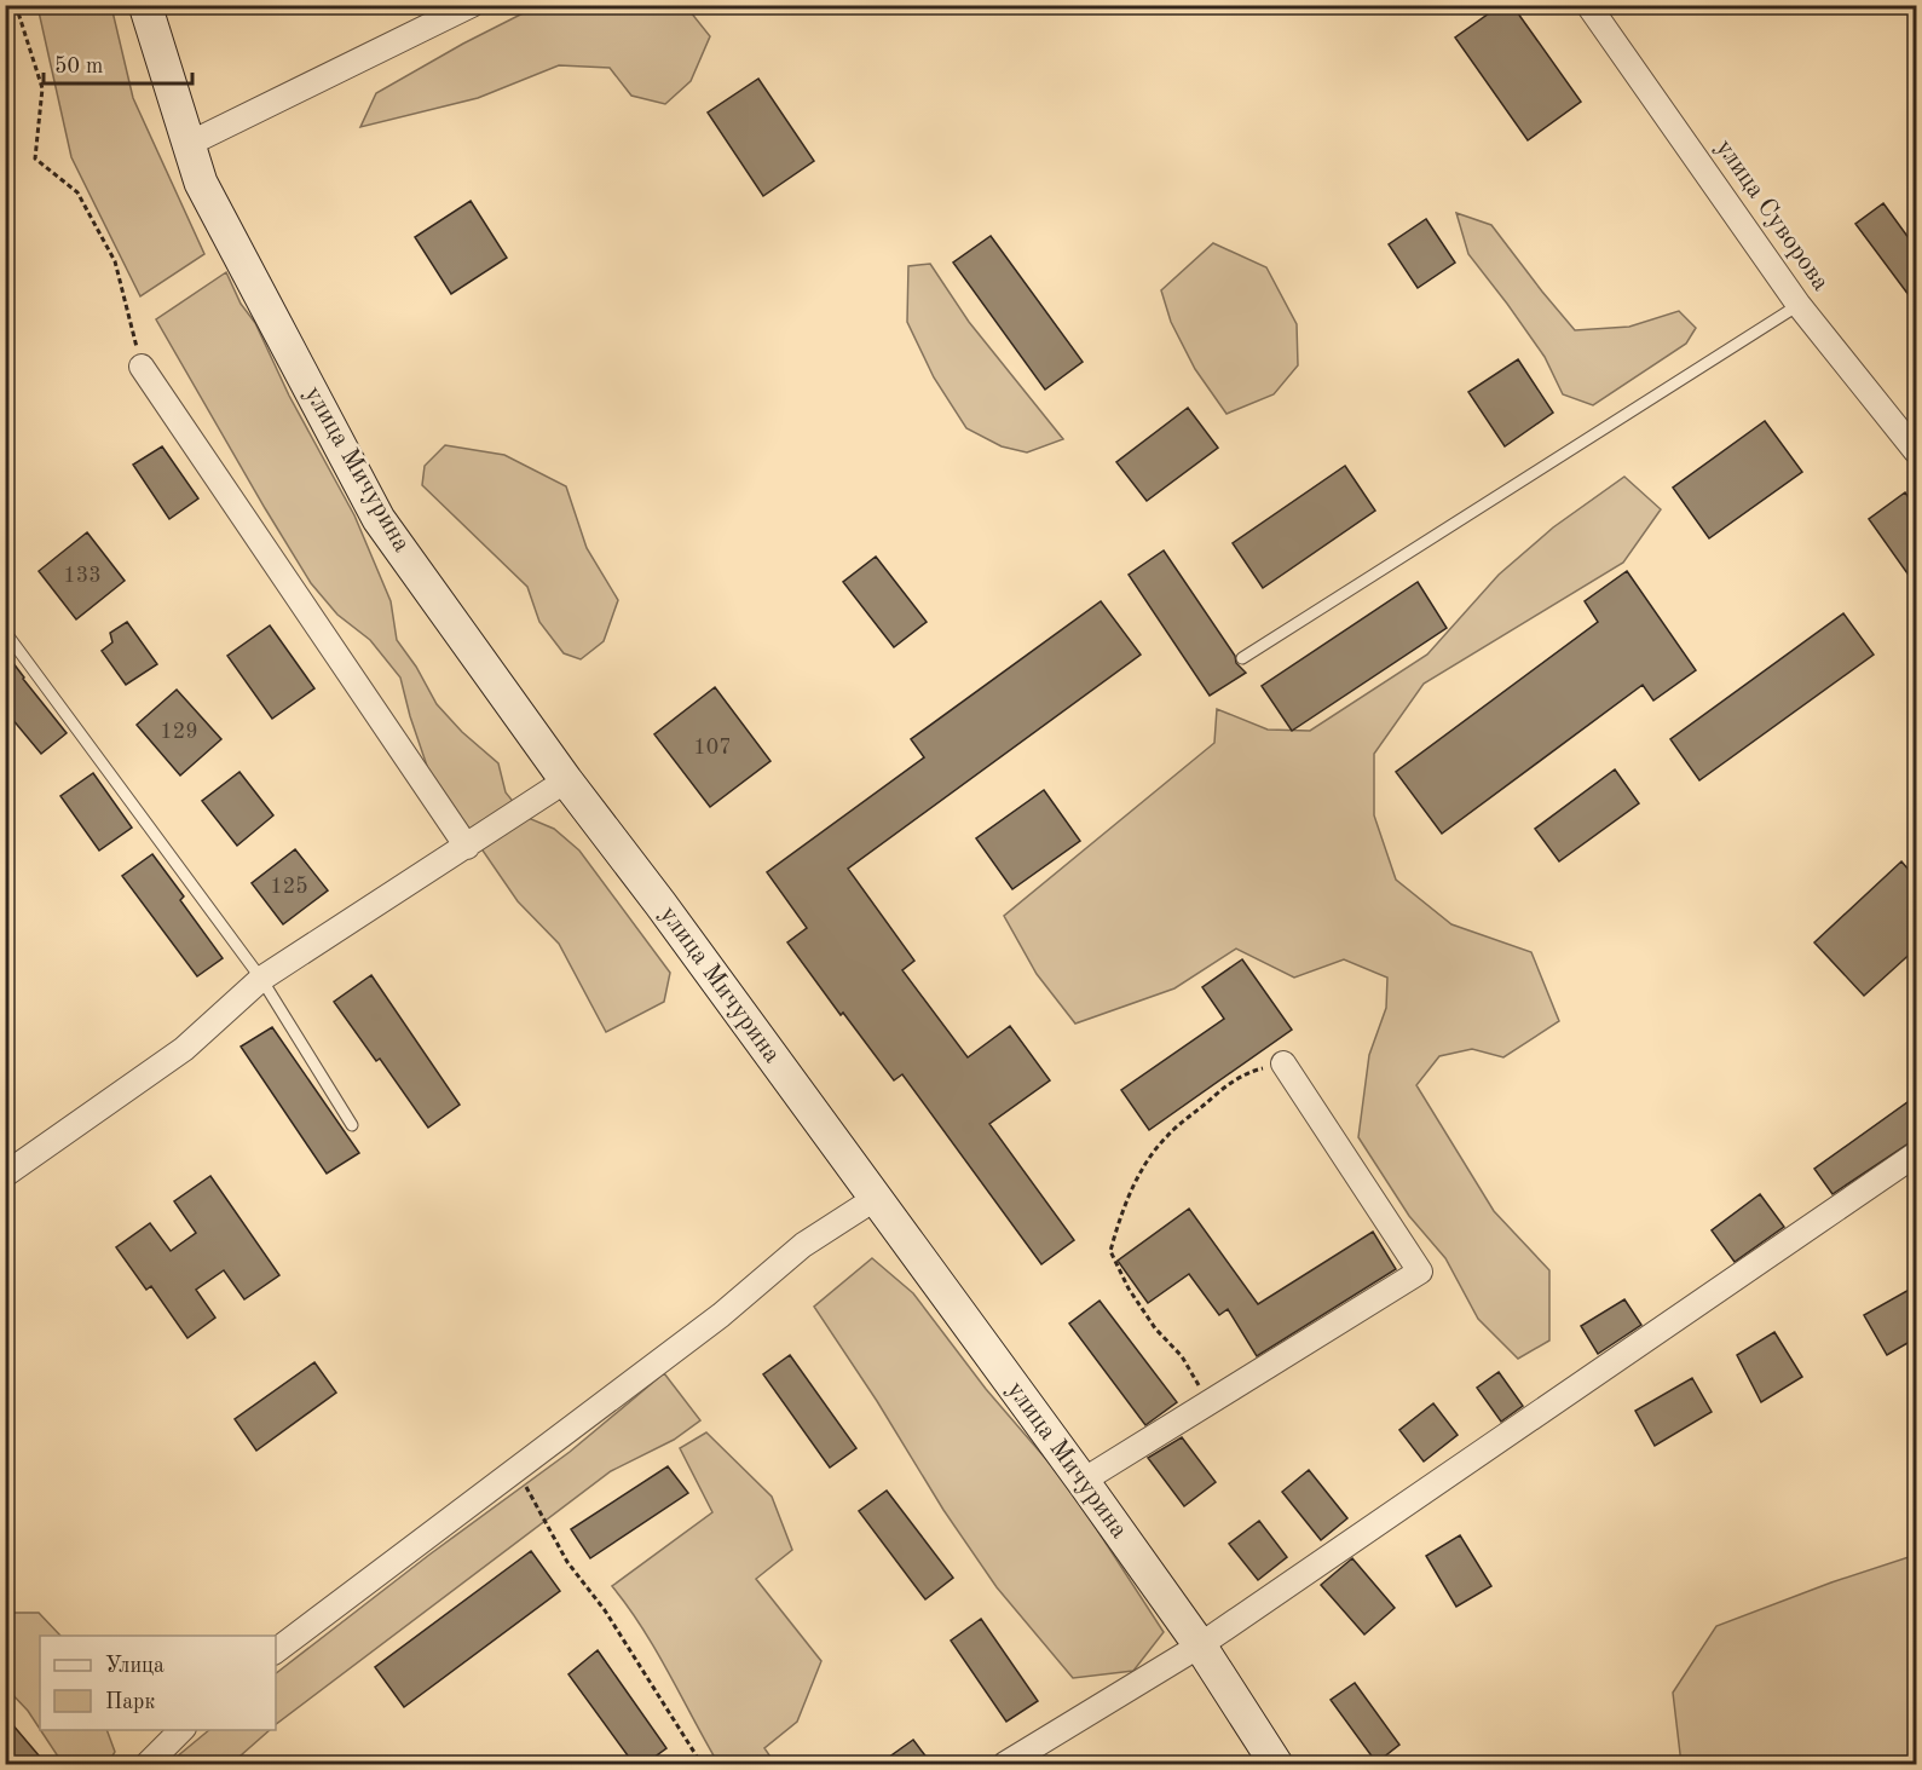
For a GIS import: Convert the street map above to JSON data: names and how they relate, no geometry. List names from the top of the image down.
{
  "streets": {
    "main road": ["улица Мичурина"],
    "street": ["улица Суворова"]
  },
  "house_numbers": [
    "133",
    "129",
    "107",
    "125"
  ],
  "legend": ["Улица", "Парк"],
  "scale_bar": "50 m"
}
